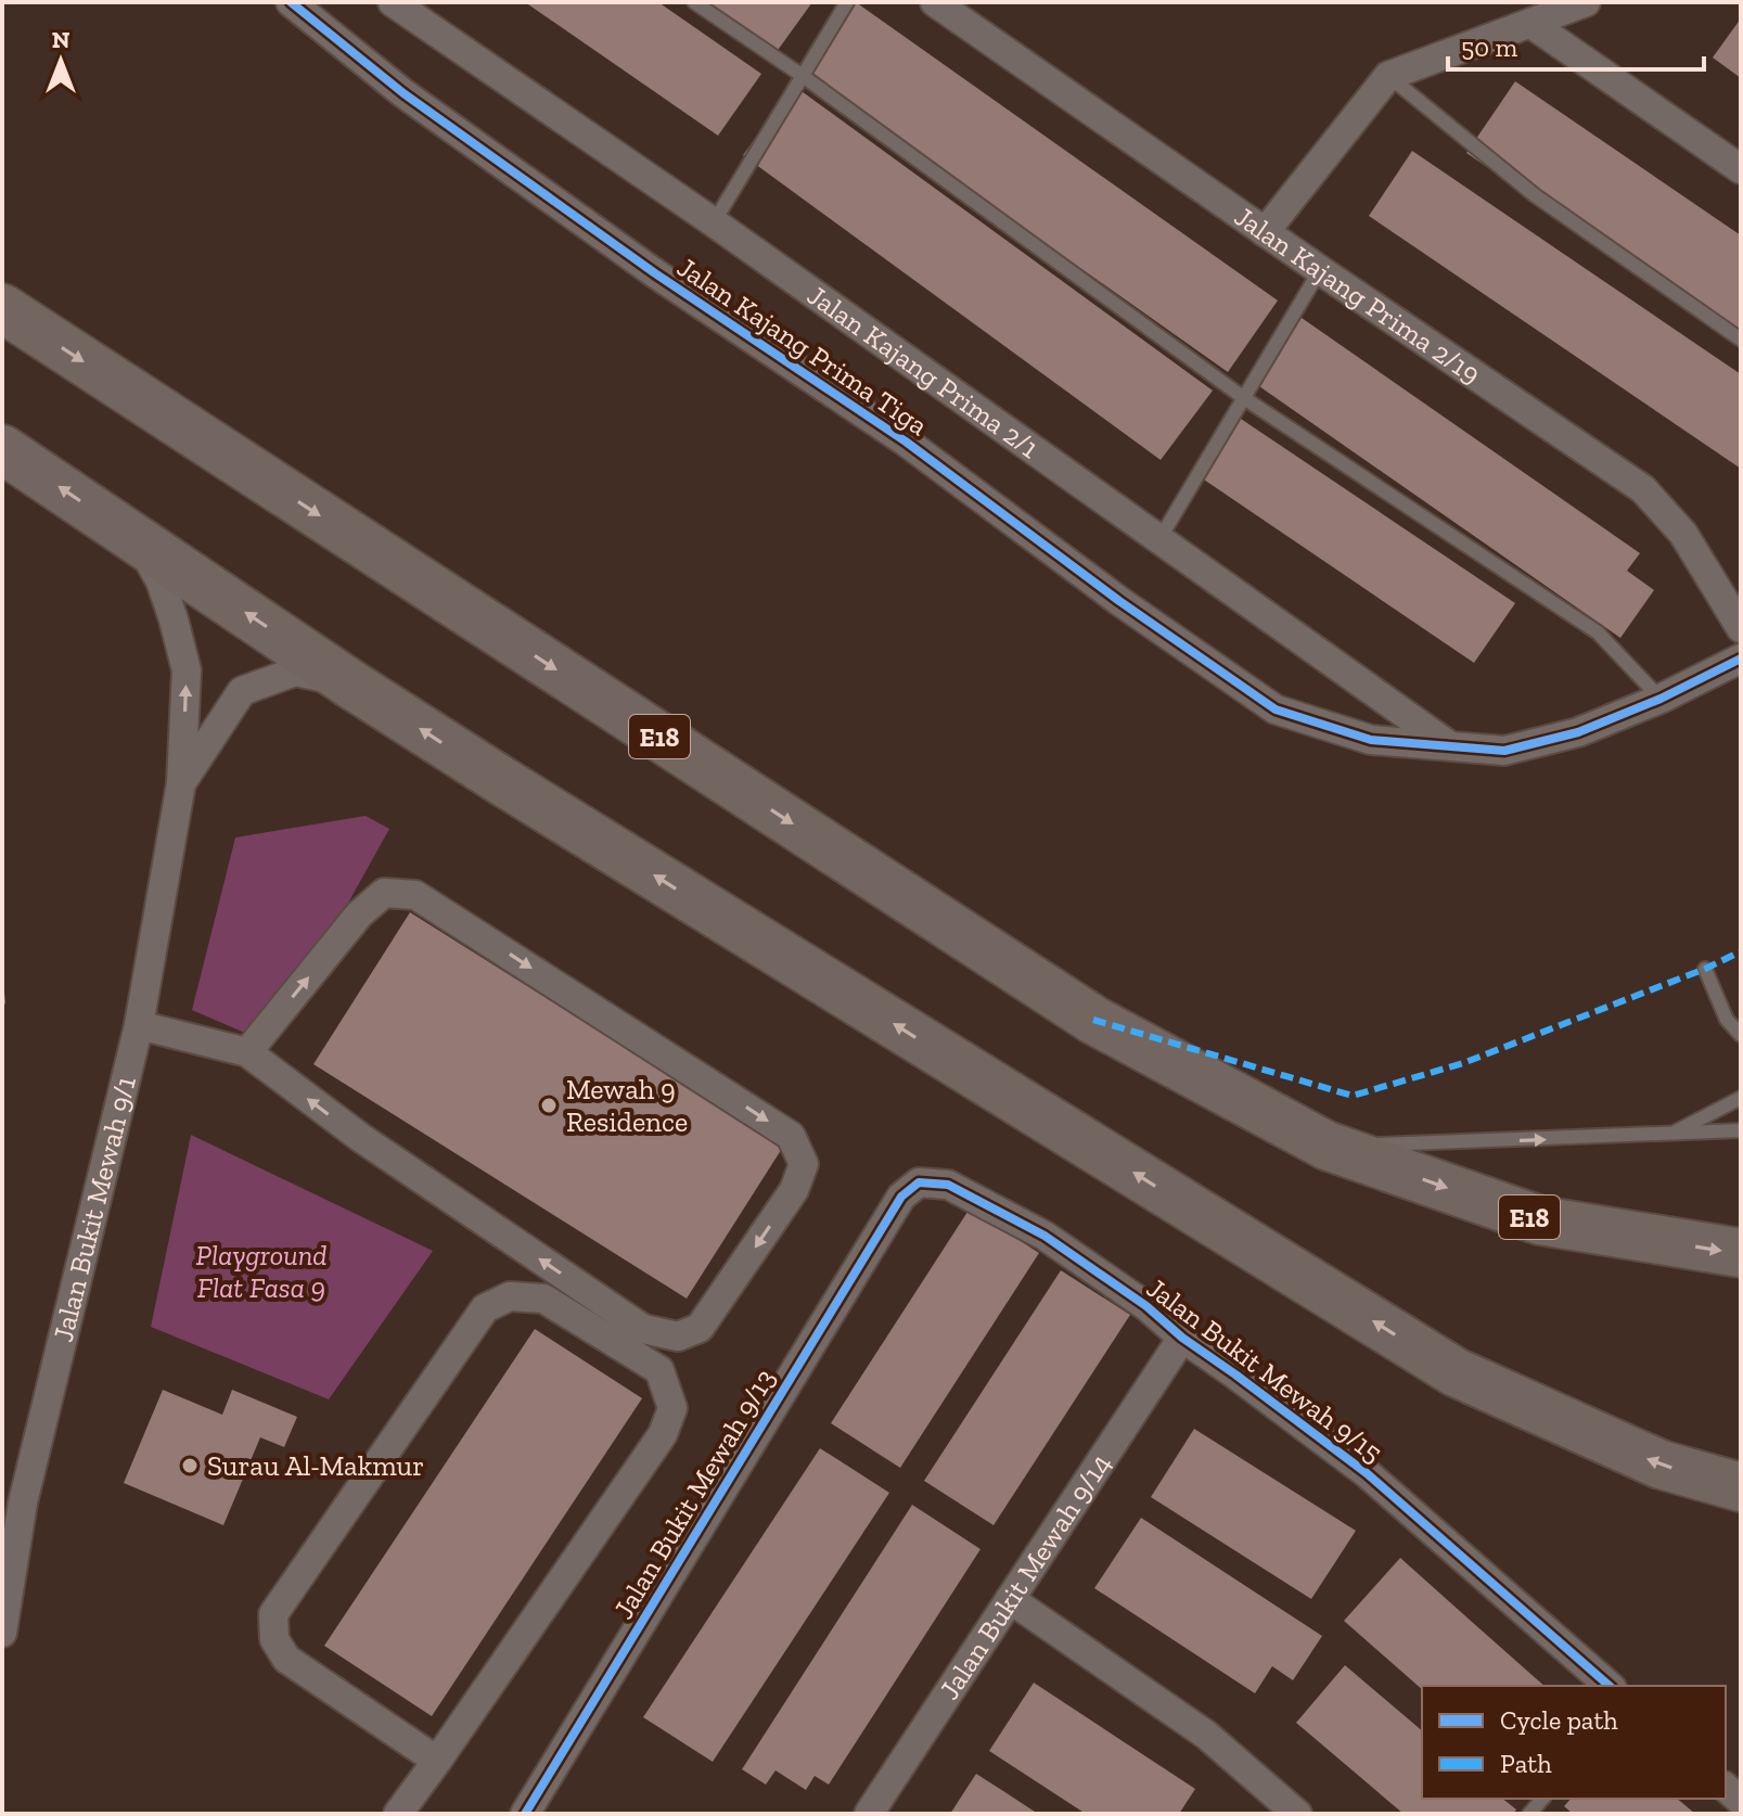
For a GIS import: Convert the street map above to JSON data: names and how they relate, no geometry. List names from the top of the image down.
{
  "streets": {
    "highway": ["E18"],
    "street": [
      "Jalan Kajang Prima 2/19",
      "Jalan Kajang Prima Tiga",
      "Jalan Kajang Prima 2/1",
      "Jalan Bukit Mewah 9/1",
      "Jalan Bukit Mewah 9/15",
      "Jalan Bukit Mewah 9/13",
      "Jalan Bukit Mewah 9/14"
    ]
  },
  "crossings": [
    ["Jalan Kajang Prima Tiga", "Jalan Kajang Prima 2/1"],
    ["Jalan Bukit Mewah 9/15", "Jalan Bukit Mewah 9/13"],
    ["Jalan Bukit Mewah 9/15", "Jalan Bukit Mewah 9/14"]
  ],
  "parks": ["Playground Flat Fasa 9"],
  "places": ["Mewah 9 Residence", "Surau Al-Makmur"],
  "legend": ["Cycle path", "Path"],
  "scale_bar": "50 m",
  "north": "top"
}
